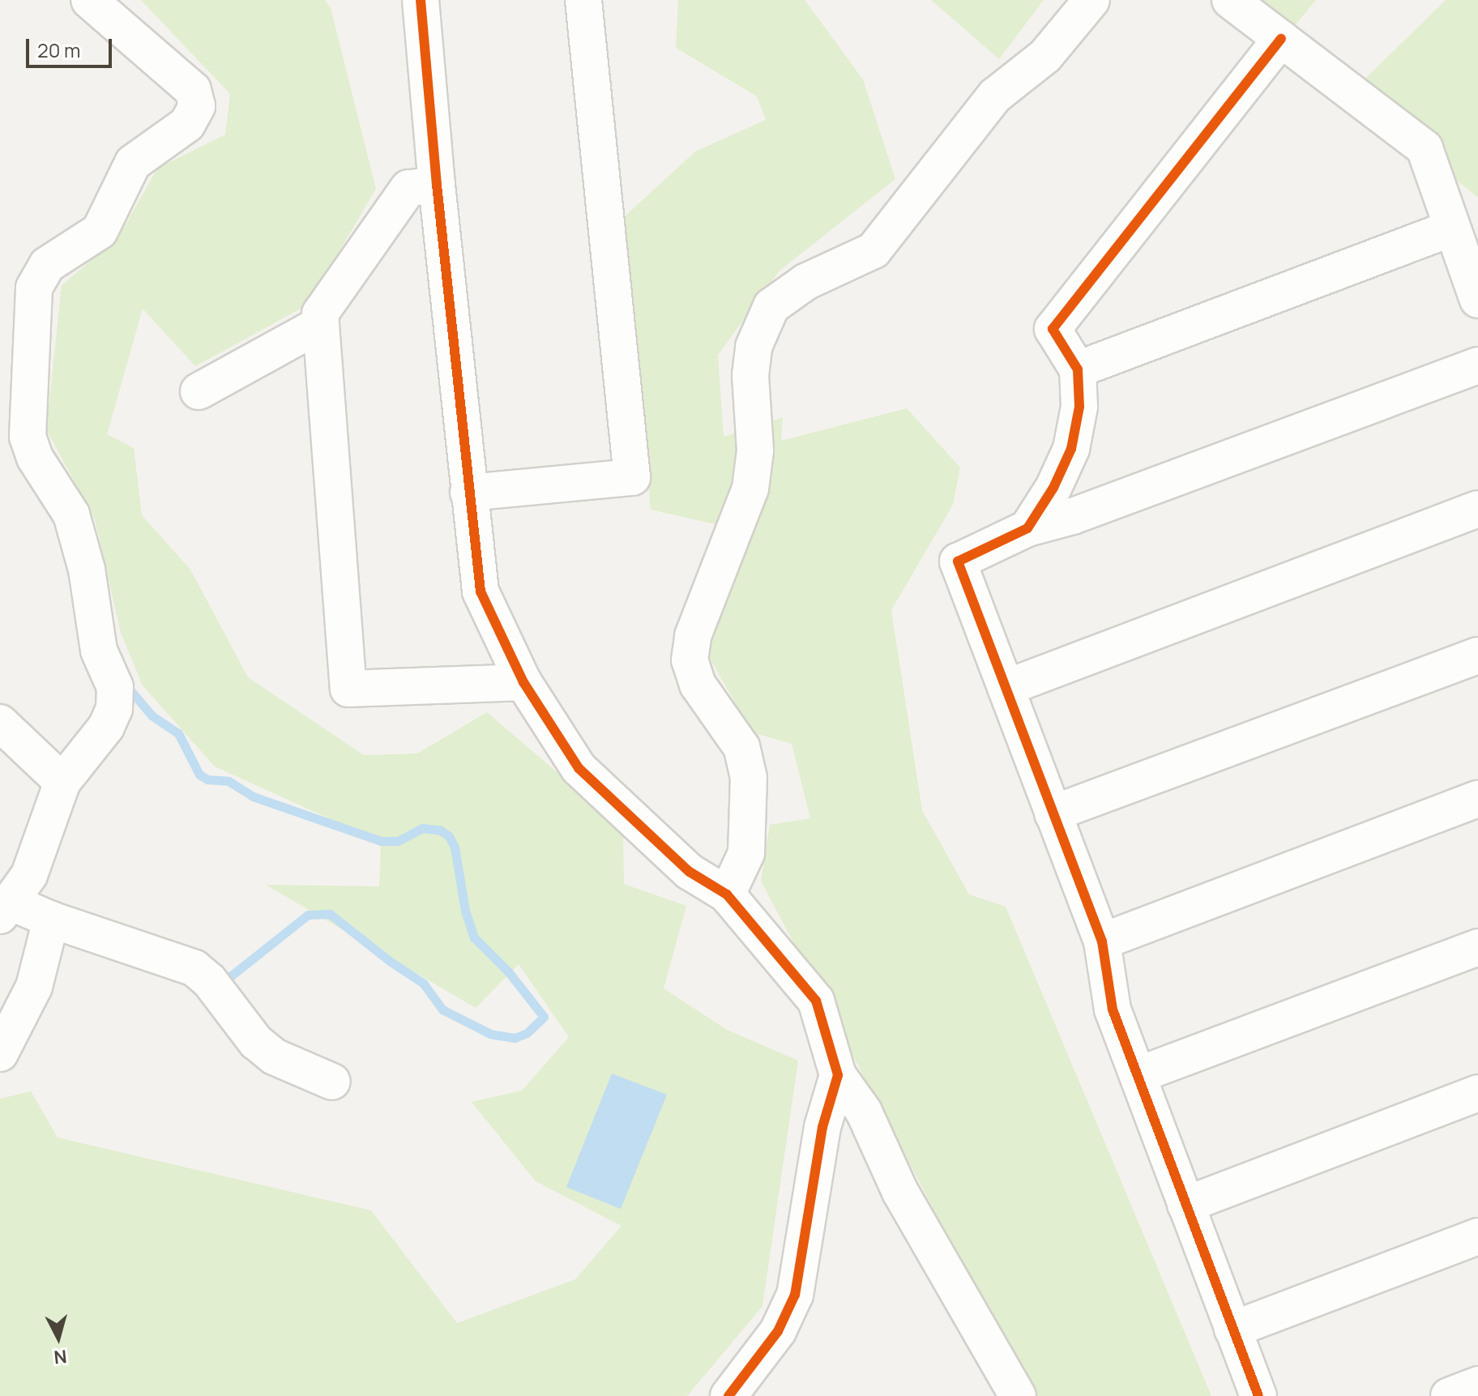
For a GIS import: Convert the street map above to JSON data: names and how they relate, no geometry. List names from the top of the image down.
{
  "scale_bar": "20 m",
  "north": "bottom"
}
